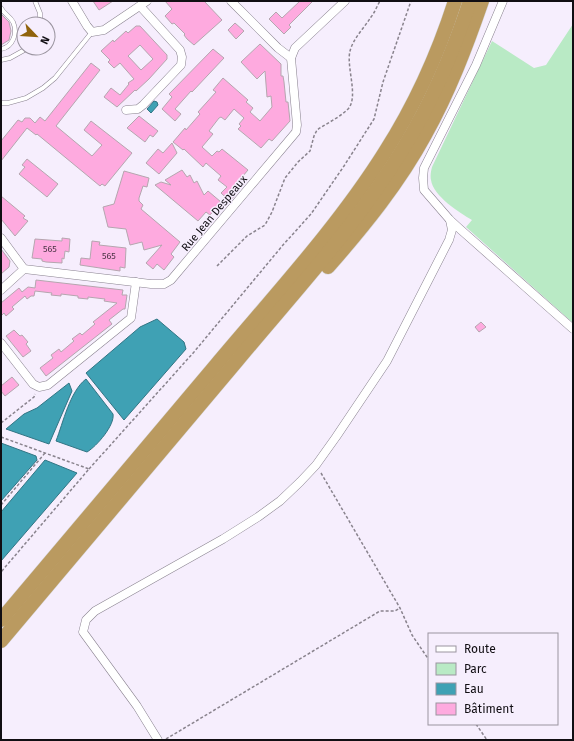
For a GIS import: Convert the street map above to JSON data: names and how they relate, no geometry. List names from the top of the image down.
{
  "streets": {
    "street": ["Rue Jean Despeaux"]
  },
  "house_numbers": ["565", "565"],
  "legend": [
    "Route",
    "Parc",
    "Eau",
    "Bâtiment"
  ],
  "north": "bottom right"
}
